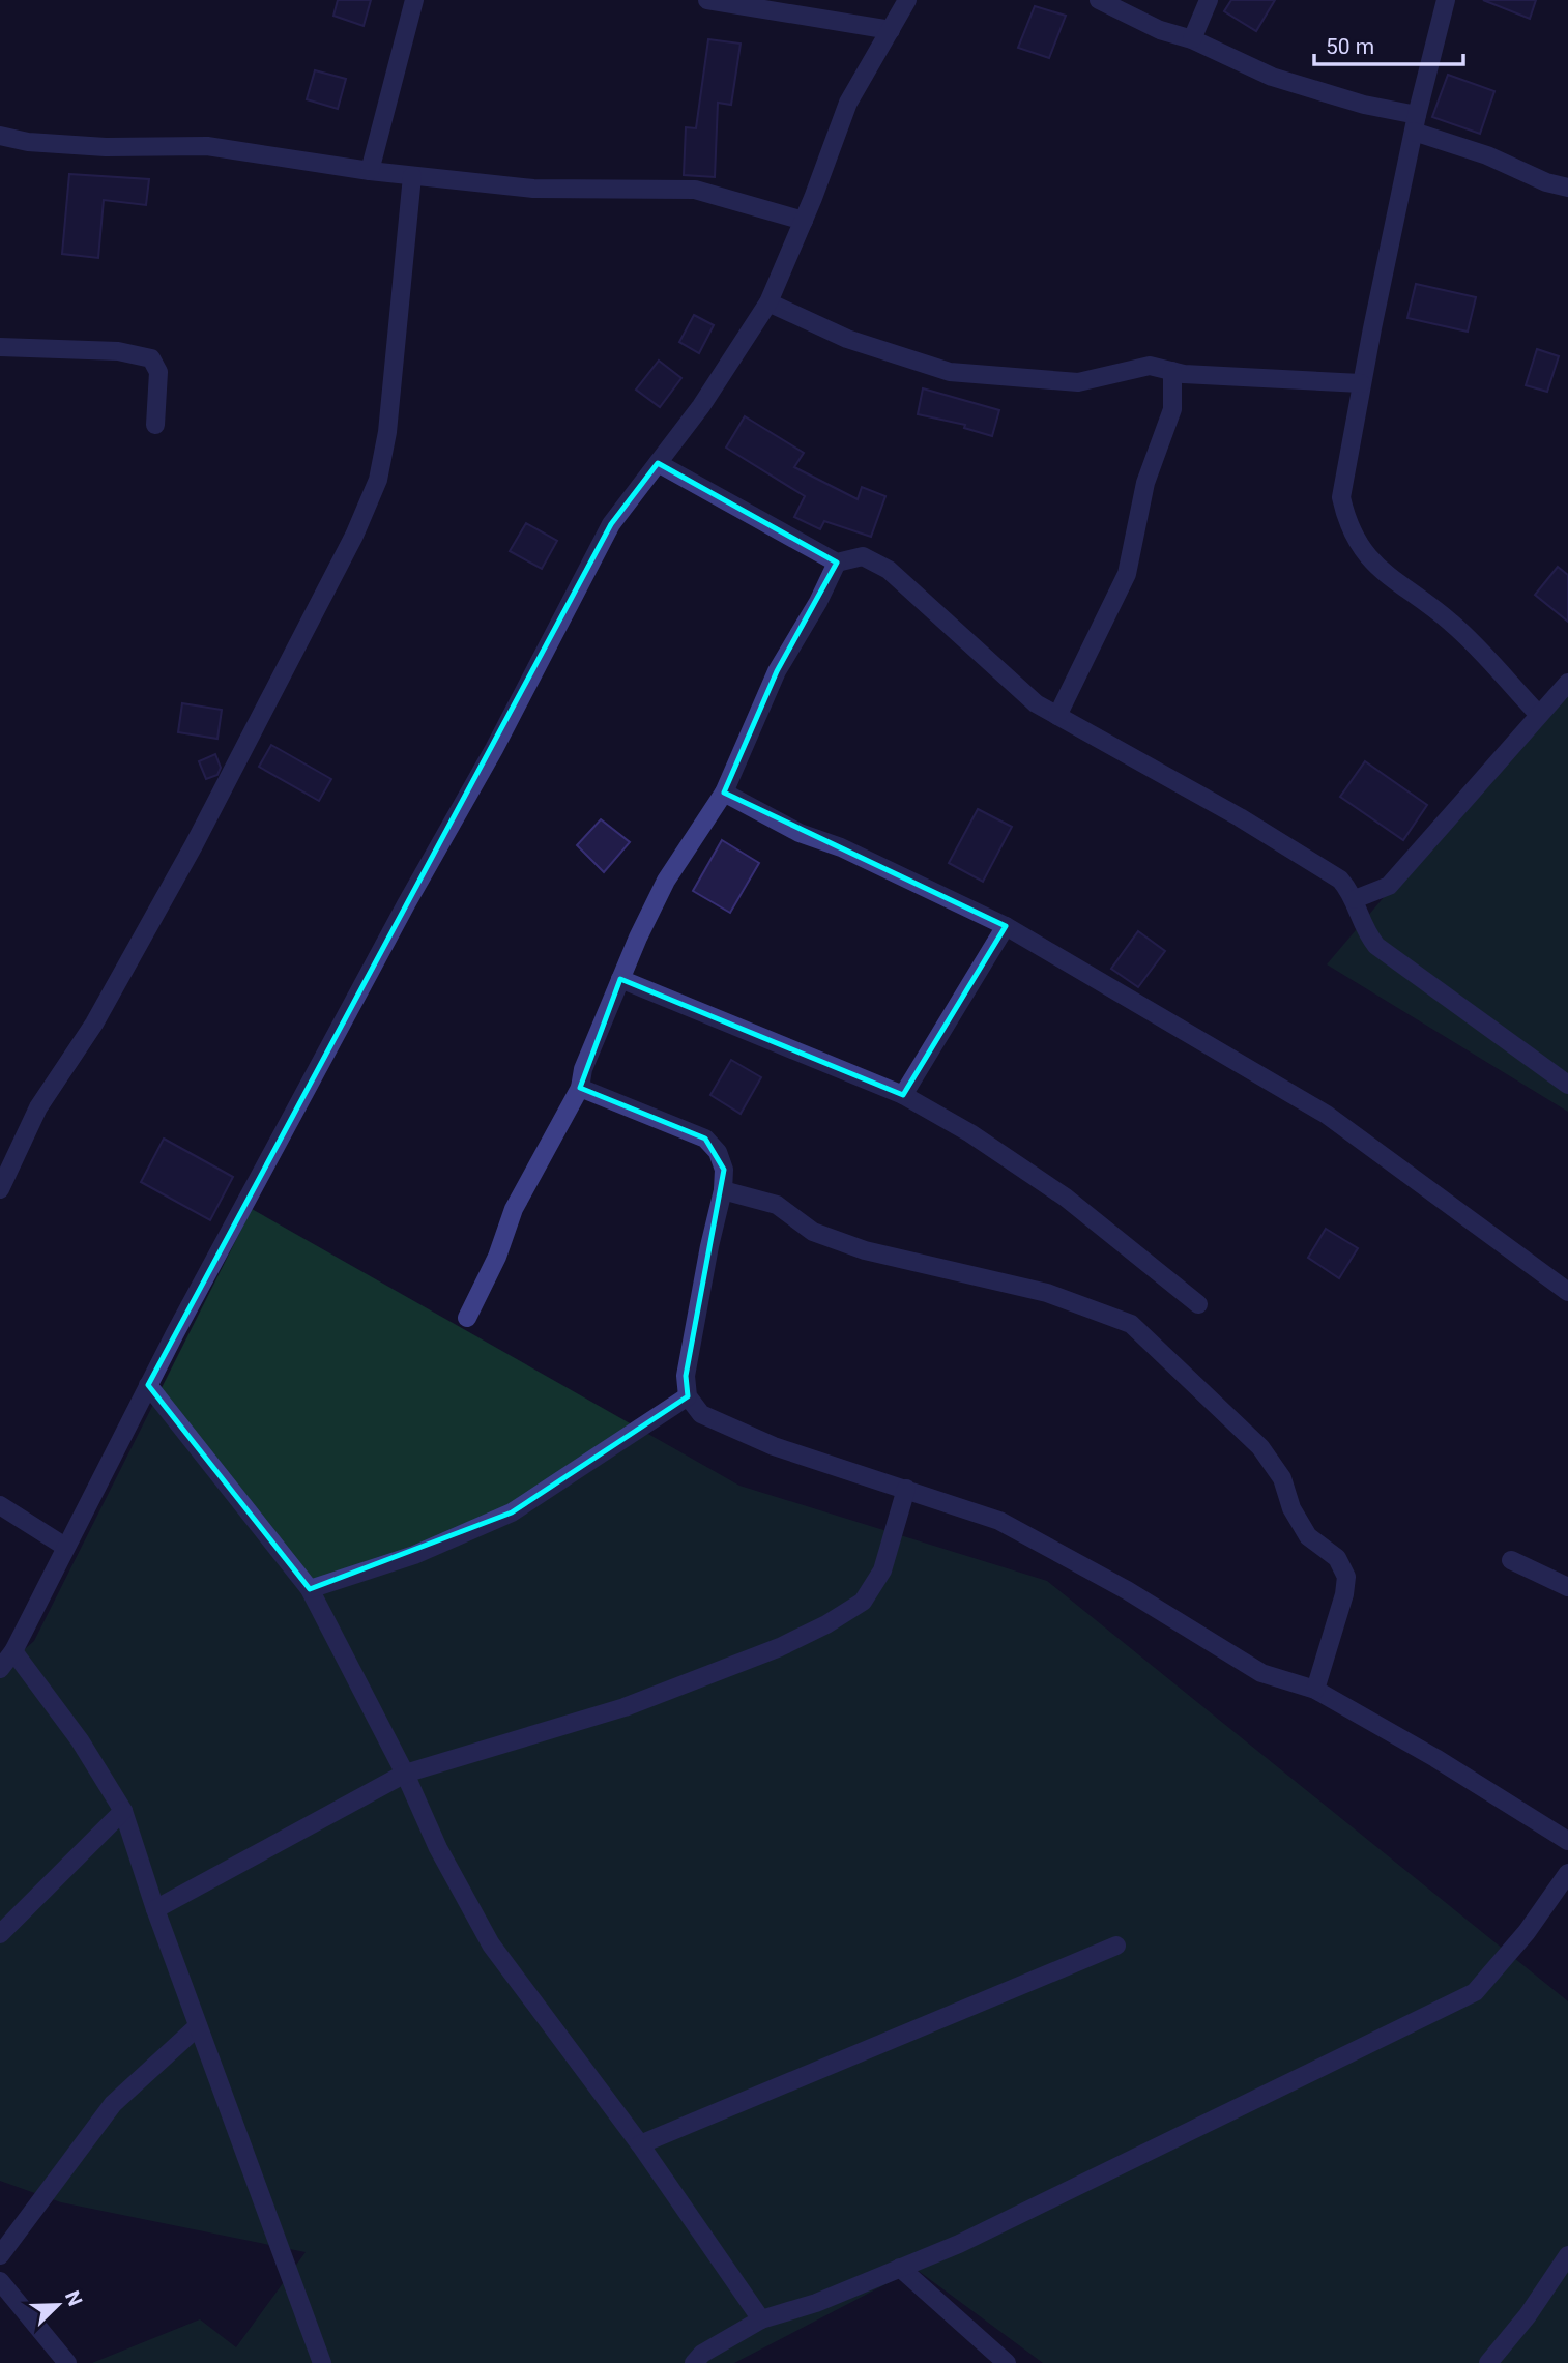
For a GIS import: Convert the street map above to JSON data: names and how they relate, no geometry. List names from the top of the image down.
{
  "scale_bar": "50 m",
  "north": "top right"
}
